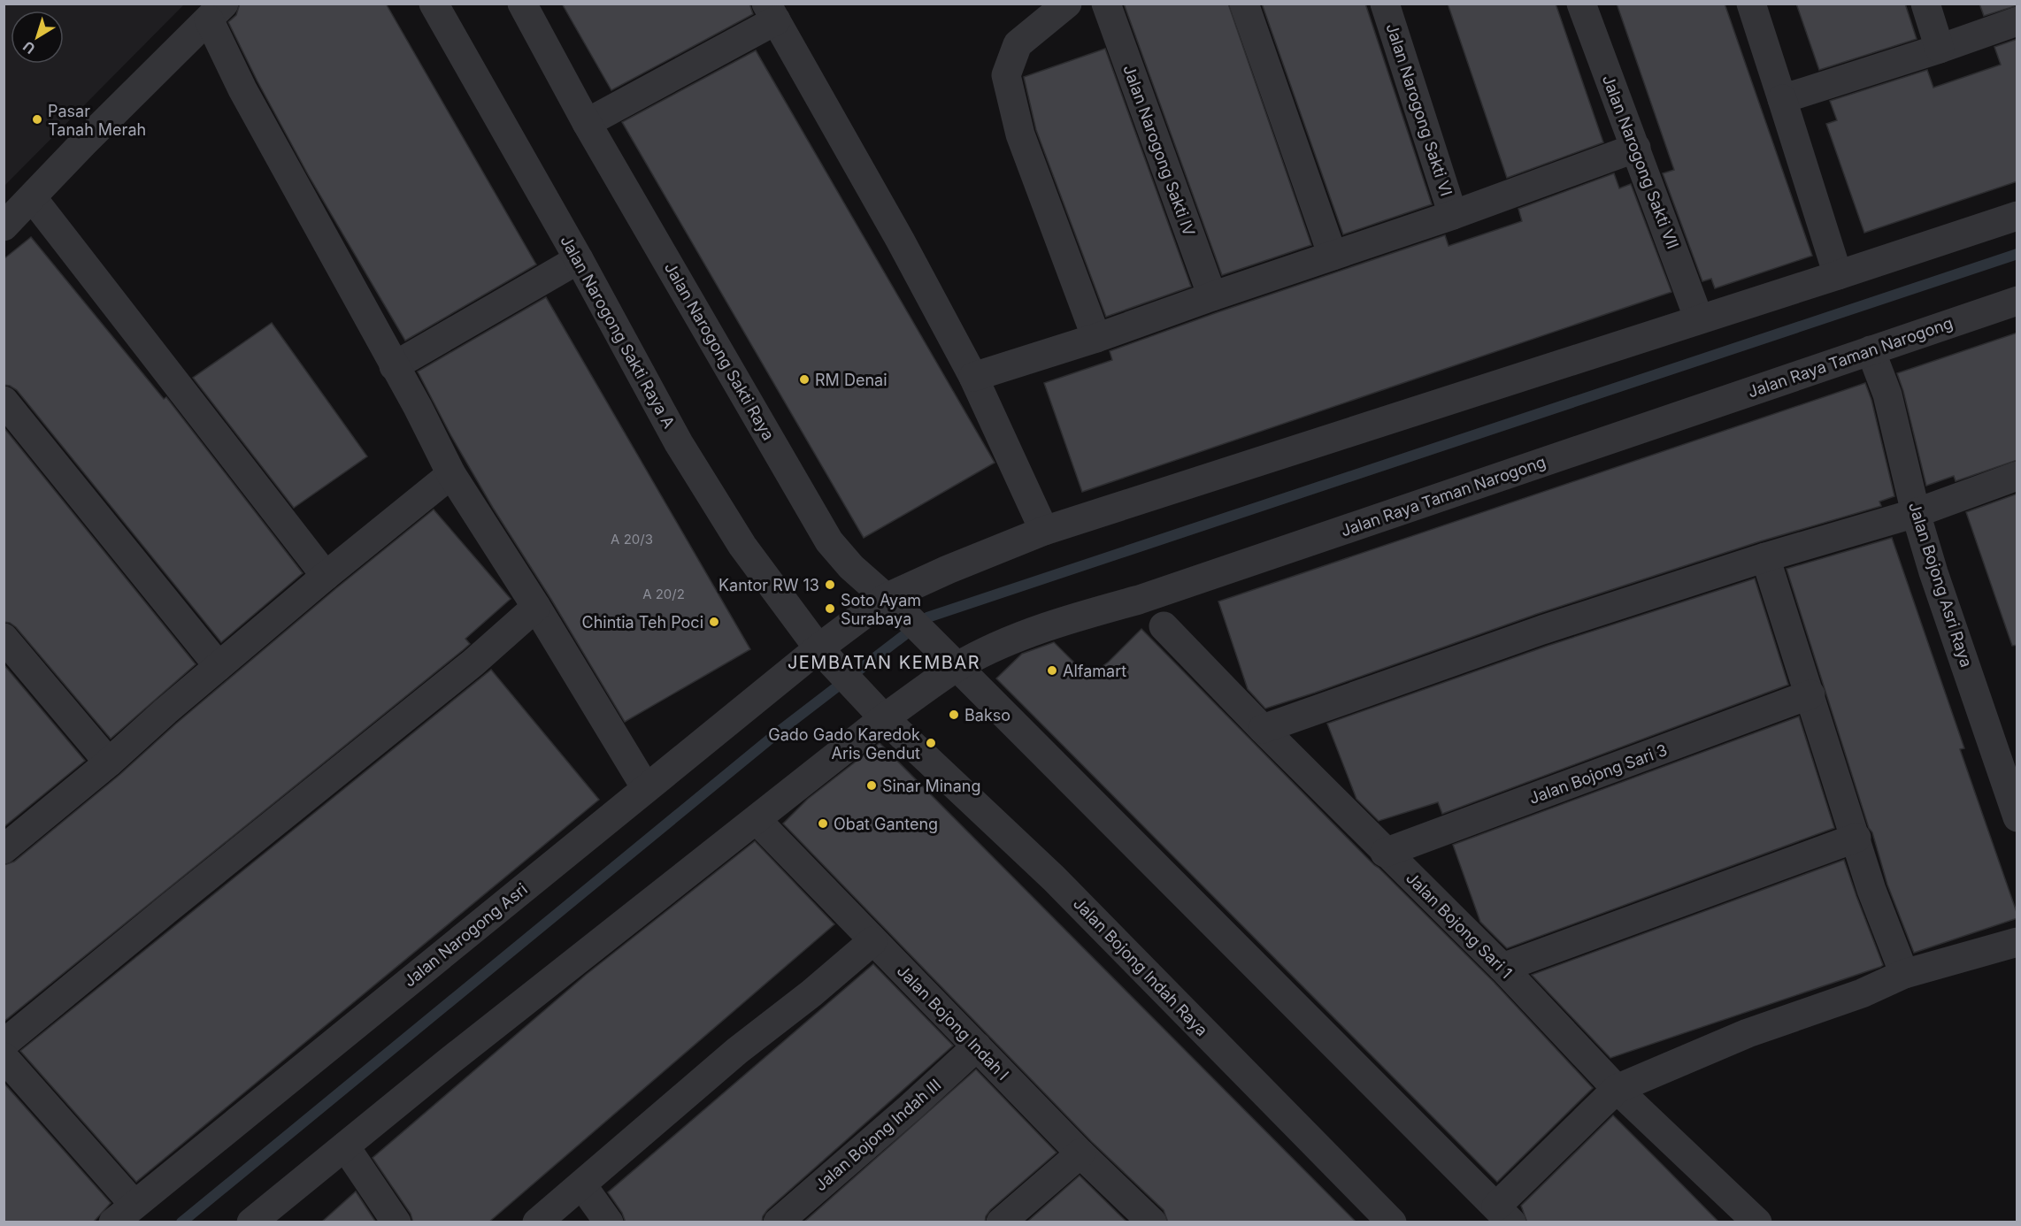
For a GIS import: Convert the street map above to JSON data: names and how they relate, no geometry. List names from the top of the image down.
{
  "streets": {
    "street": [
      "Jalan Narogong Sakti VI",
      "Jalan Narogong Sakti IV",
      "Jalan Narogong Sakti VII",
      "Jalan Narogong Sakti Raya A",
      "Jalan Narogong Sakti Raya",
      "Jalan Raya Taman Narogong",
      "Jalan Bojong Asri Raya",
      "Jalan Bojong Sari 3",
      "Jalan Bojong Sari 1",
      "Jalan Narogong Asri",
      "Jalan Bojong Indah Raya",
      "Jalan Bojong Indah I",
      "Jalan Bojong Indah III"
    ]
  },
  "crossings": [
    ["Jalan Narogong Sakti Raya A", "Jalan Narogong Asri"],
    ["Jalan Narogong Sakti Raya", "Jalan Raya Taman Narogong"],
    ["Jalan Narogong Sakti Raya", "Jalan Narogong Asri"],
    ["Jalan Raya Taman Narogong", "Jalan Bojong Asri Raya"],
    ["Jalan Raya Taman Narogong", "Jalan Bojong Indah Raya"],
    ["Jalan Bojong Sari 3", "Jalan Bojong Sari 1"],
    ["Jalan Bojong Indah I", "Jalan Bojong Indah III"]
  ],
  "districts": ["JEMBATAN KEMBAR"],
  "places": [
    "Pasar Tanah Merah",
    "RM Denai",
    "Kantor RW 13",
    "Soto Ayam Surabaya",
    "Chintia Teh Poci",
    "Alfamart",
    "Bakso",
    "Gado Gado Karedok Aris Gendut",
    "Sinar Minang",
    "Obat Ganteng"
  ],
  "house_numbers": ["A 20/3", "A 20/2"],
  "north": "bottom left"
}
